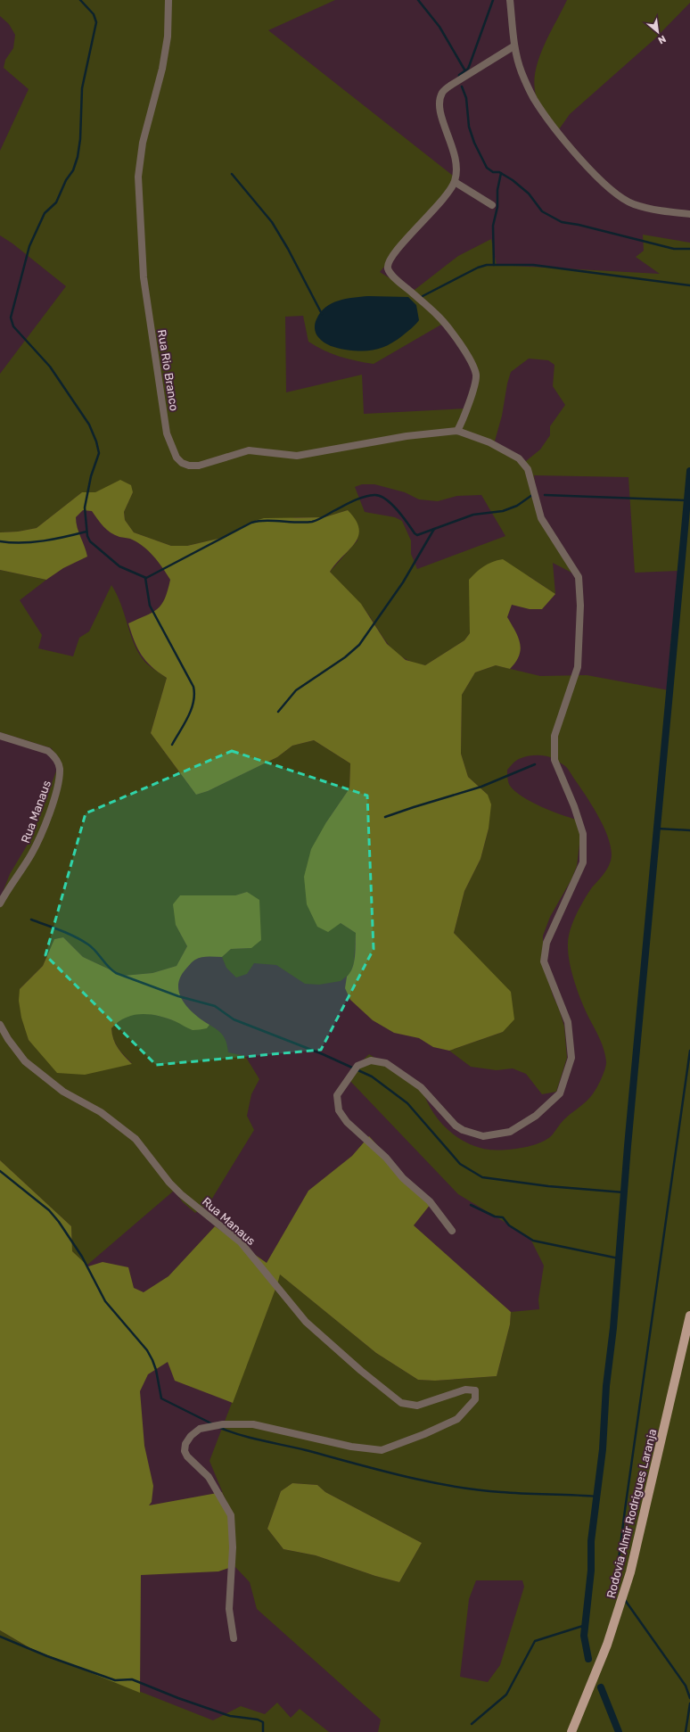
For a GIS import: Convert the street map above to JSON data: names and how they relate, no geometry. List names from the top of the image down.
{
  "streets": {
    "main road": ["Rodovia Almir Rodrigues Laranja"],
    "street": ["Rua Rio Branco", "Rua Manaus"]
  },
  "north": "bottom right"
}
